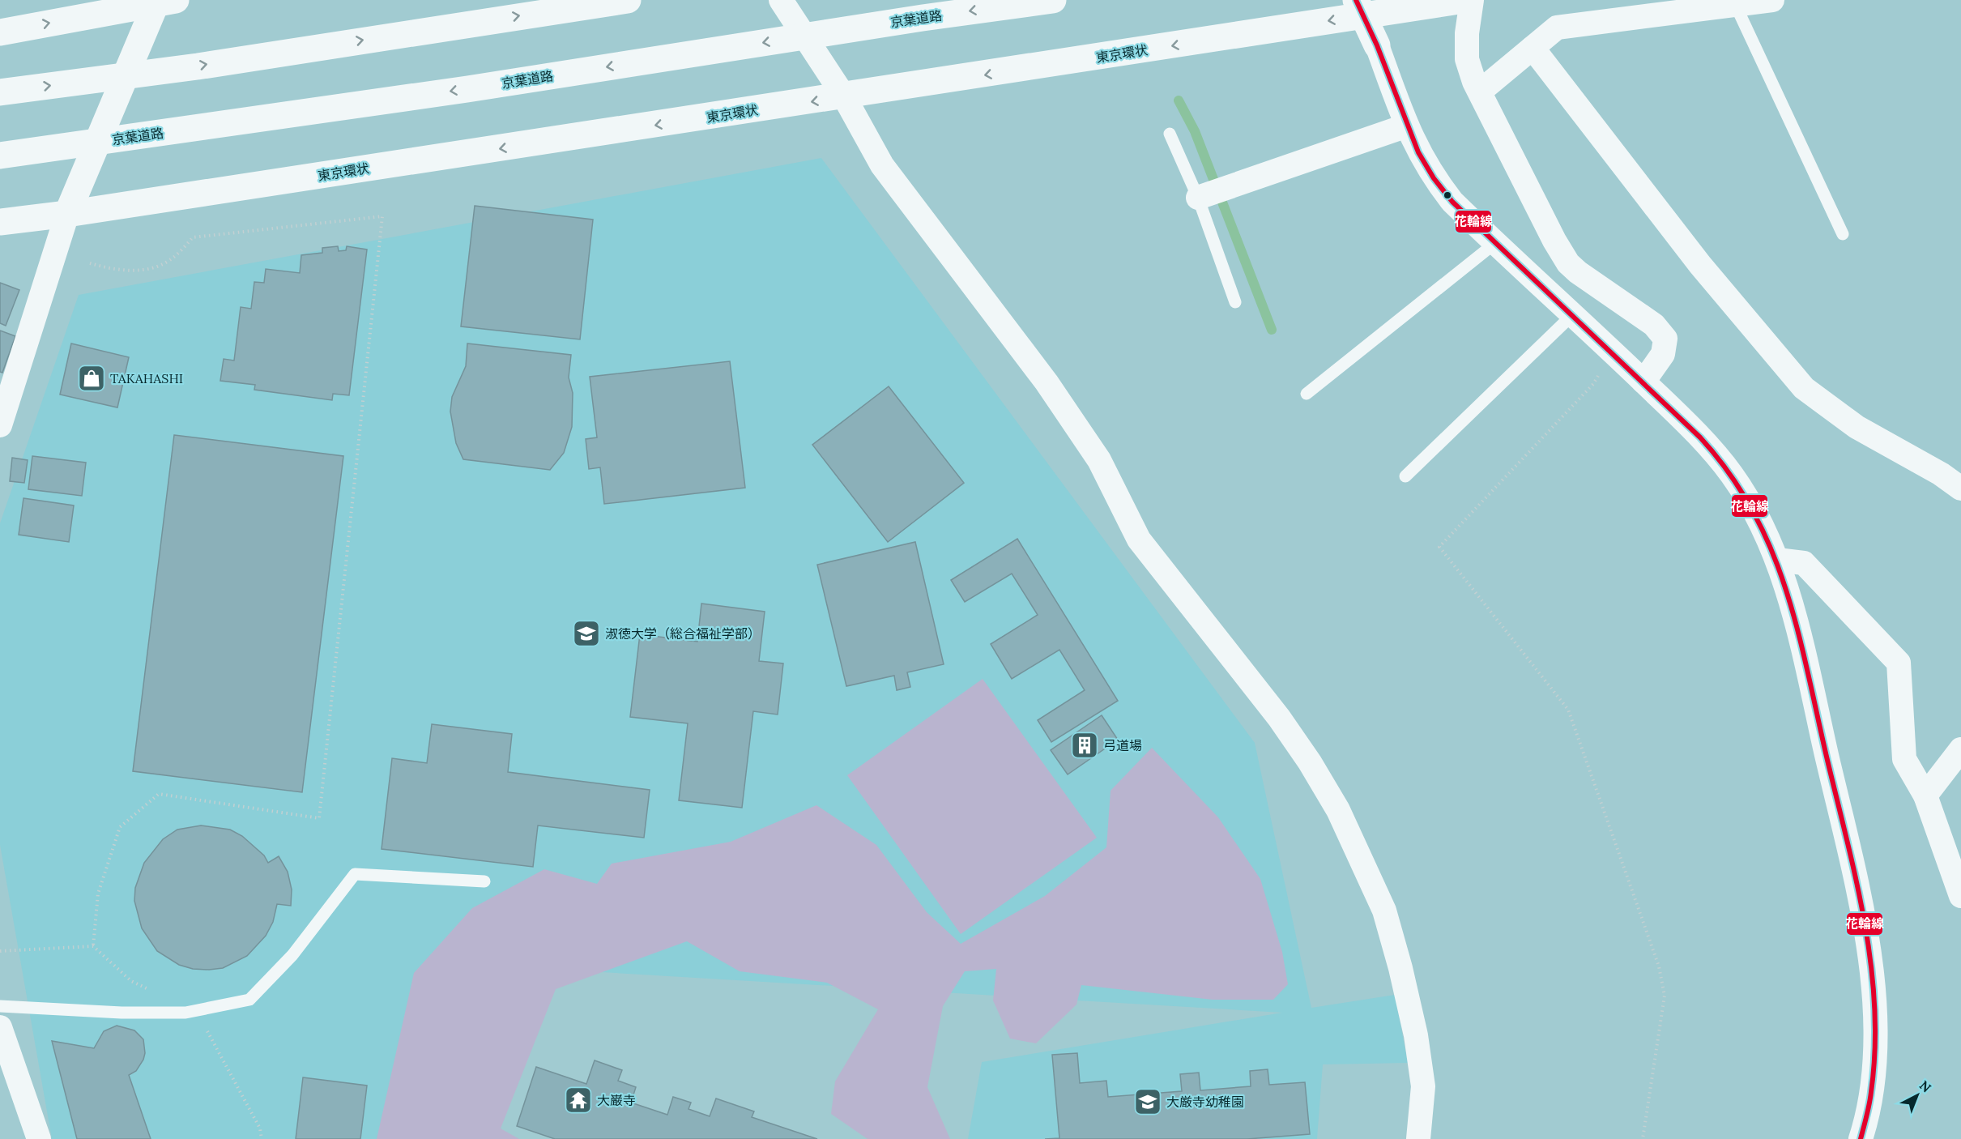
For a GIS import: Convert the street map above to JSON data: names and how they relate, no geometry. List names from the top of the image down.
{
  "streets": {
    "main road": ["京葉道路", "東京環状"]
  },
  "places": {
    "shop": ["TAKAHASHI"],
    "school or university": ["淑徳大学（総合福祉学部）", "大厳寺幼稚園"],
    "building": ["弓道場"],
    "temple": ["大巌寺"]
  },
  "lines": ["transit line 花輪線"],
  "north": "top right"
}
